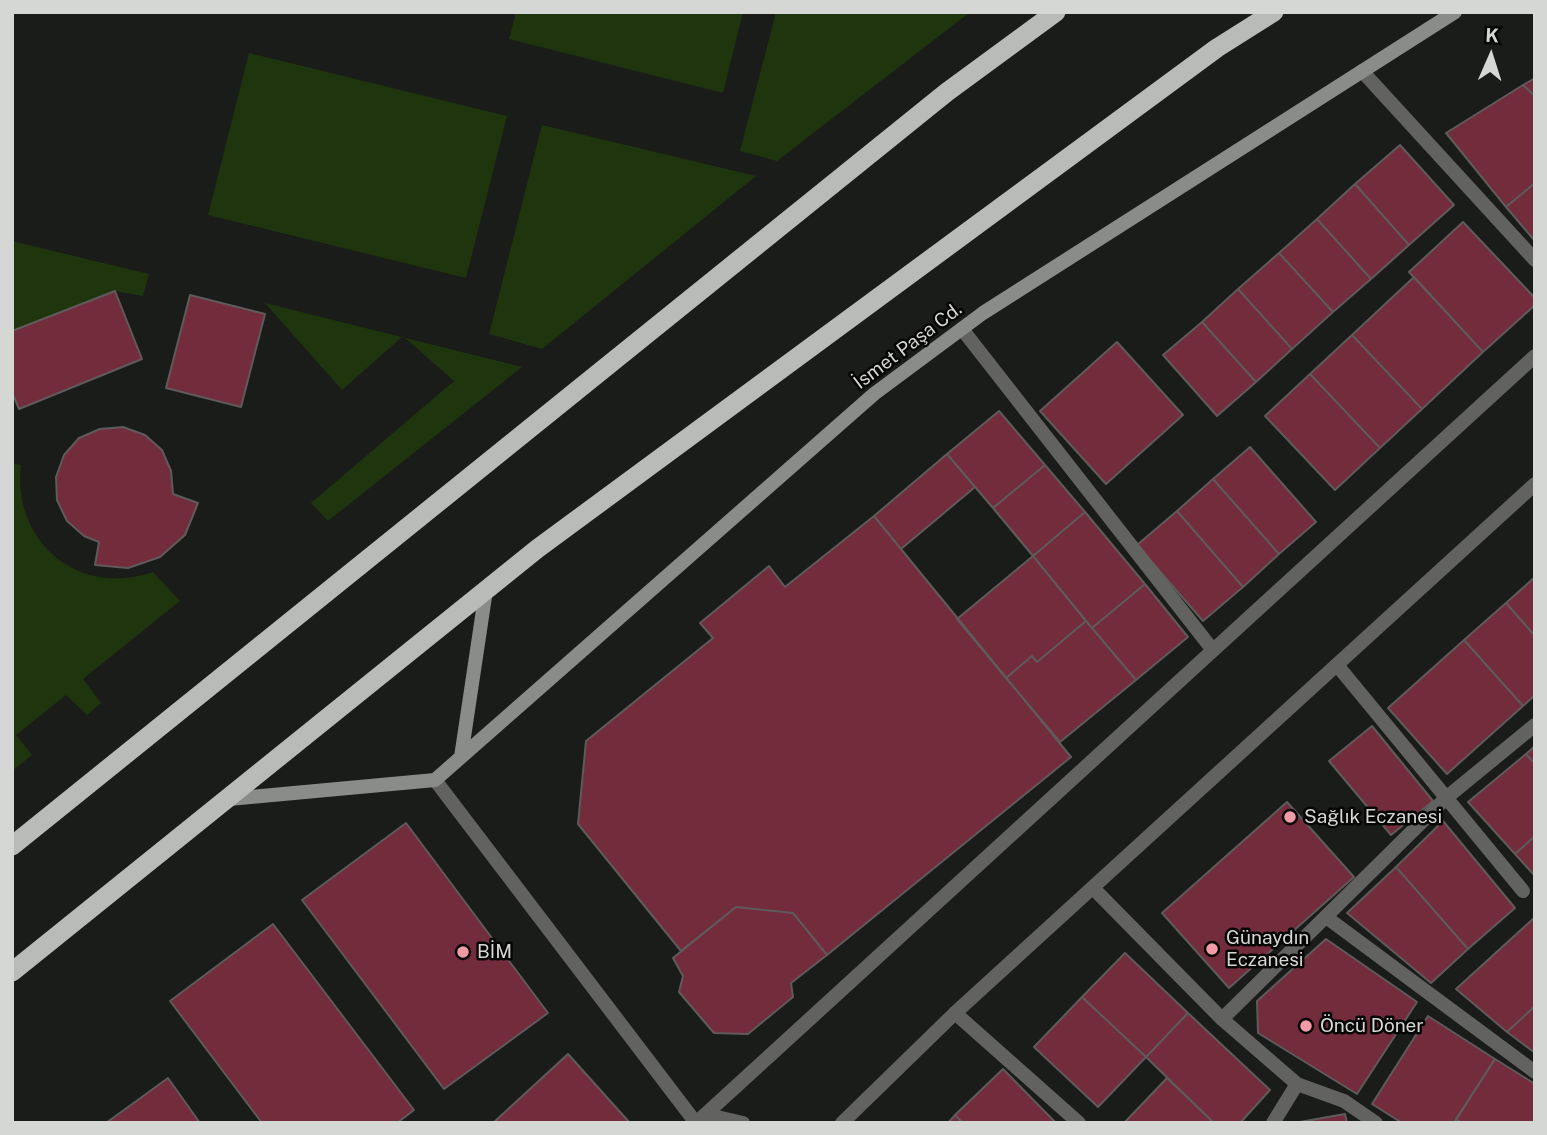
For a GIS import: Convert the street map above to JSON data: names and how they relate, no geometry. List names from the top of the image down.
{
  "streets": {
    "main road": ["İsmet Paşa Cd."]
  },
  "places": [
    "Sağlık Eczanesi",
    "Günaydın Eczanesi",
    "BİM",
    "Öncü Döner"
  ],
  "north": "top"
}
